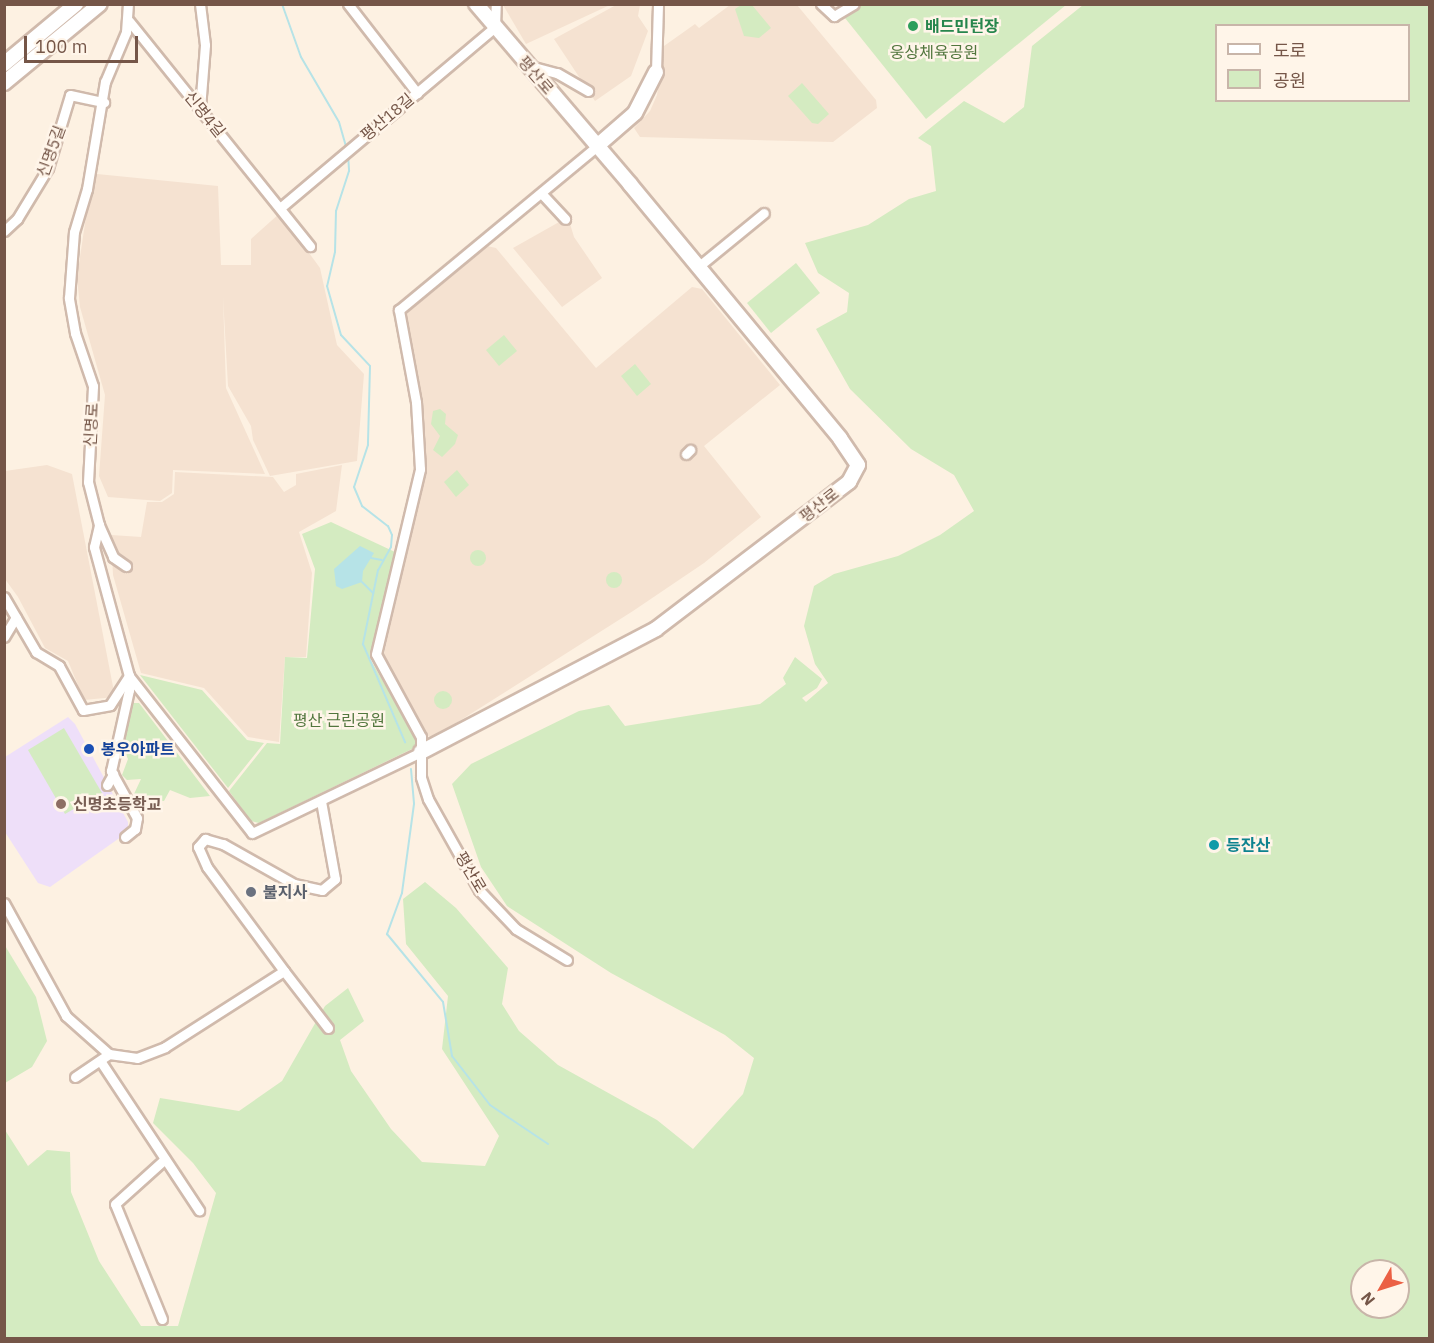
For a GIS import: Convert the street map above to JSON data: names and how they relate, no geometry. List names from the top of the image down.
{
  "streets": {
    "street": [
      "평산로",
      "신명4길",
      "평산18길",
      "신명5길",
      "신명로"
    ]
  },
  "crossings": [
    ["평산로", "평산18길"],
    ["신명4길", "평산18길"],
    ["신명4길", "신명로"],
    ["신명5길", "신명로"]
  ],
  "parks": ["웅상체육공원", "평산 근린공원"],
  "places": [
    "배드민턴장",
    "봉우아파트",
    "신명초등학교",
    "등잔산",
    "불지사"
  ],
  "legend": ["도로", "공원"],
  "scale_bar": "100 m",
  "north": "bottom left"
}
